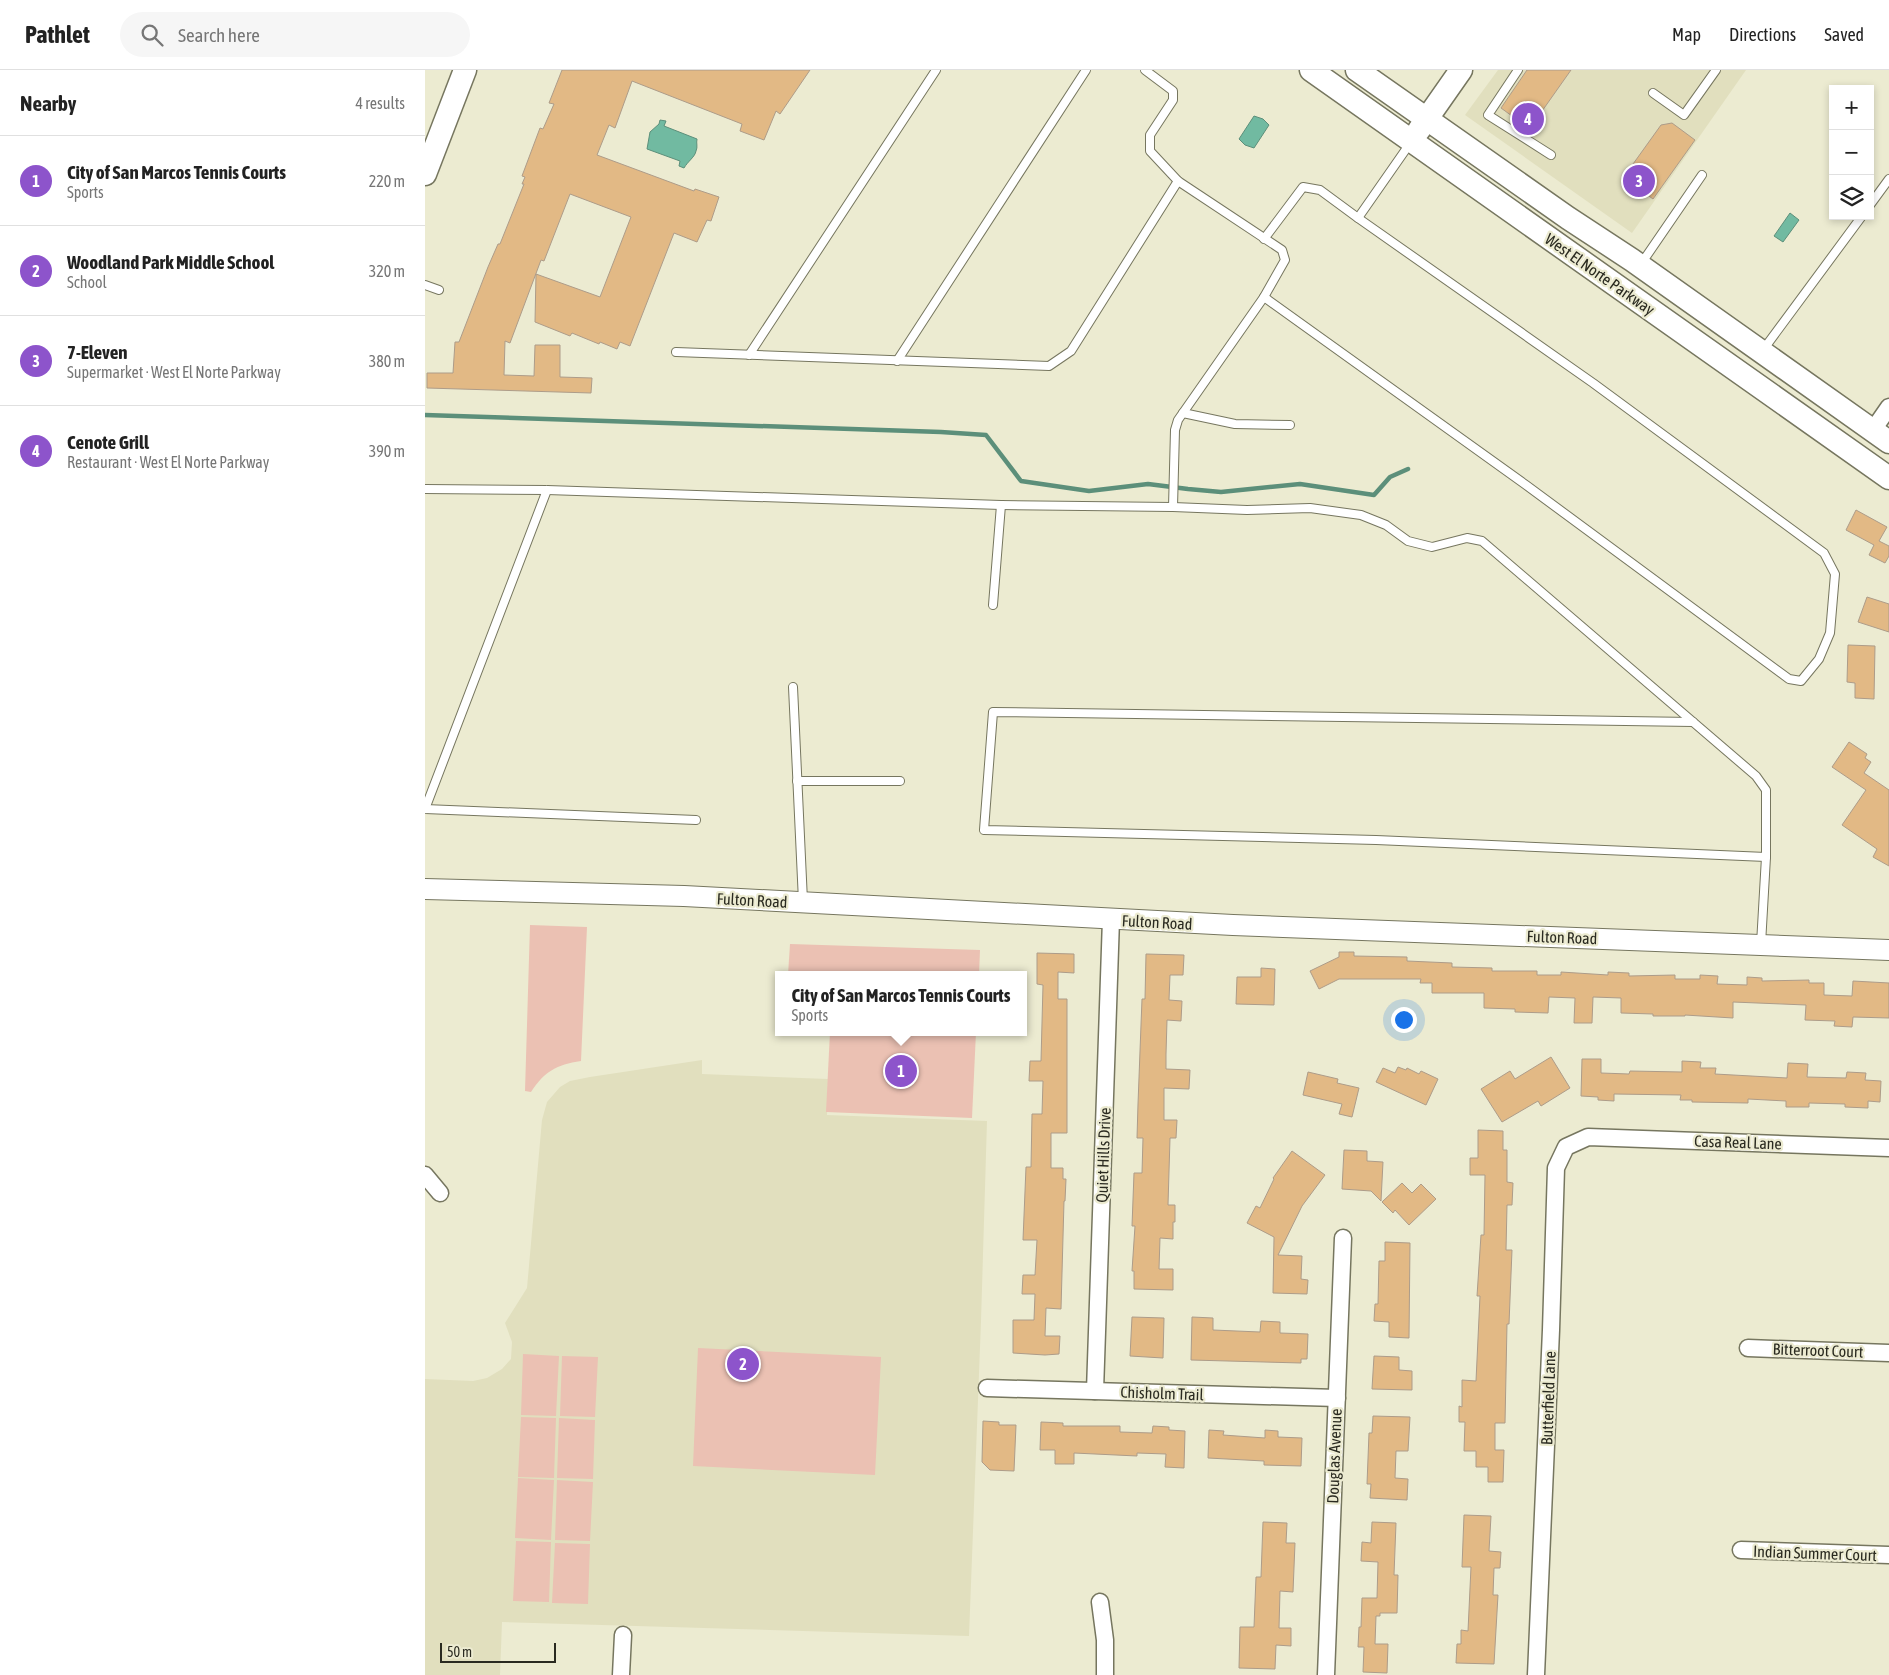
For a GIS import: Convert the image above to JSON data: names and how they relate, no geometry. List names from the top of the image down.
{
  "streets": {
    "main road": ["West El Norte Parkway"],
    "street": [
      "Fulton Road",
      "Casa Real Lane",
      "Quiet Hills Drive",
      "Bitterroot Court",
      "Chisholm Trail",
      "Butterfield Lane",
      "Douglas Avenue",
      "Indian Summer Court"
    ]
  },
  "crossings": [
    ["Fulton Road", "Quiet Hills Drive"],
    ["Casa Real Lane", "Butterfield Lane"],
    ["Quiet Hills Drive", "Chisholm Trail"],
    ["Chisholm Trail", "Douglas Avenue"]
  ],
  "scale_bar": "50 m",
  "page": {
    "header": "Pathlet",
    "search": "Search here",
    "nav": ["Map", "Directions", "Saved"],
    "heading": ["Nearby", "4 results"],
    "map_buttons": ["+", "−"],
    "pins": [
      "4",
      "3",
      "1",
      "2"
    ],
    "list": [
      {
        "mark": "1",
        "name": "City of San Marcos Tennis Courts",
        "note": "Sports",
        "value": "220 m"
      },
      {
        "mark": "2",
        "name": "Woodland Park Middle School",
        "note": "School",
        "value": "320 m"
      },
      {
        "mark": "3",
        "name": "7-Eleven",
        "note": "Supermarket · West El Norte Parkway",
        "value": "380 m"
      },
      {
        "mark": "4",
        "name": "Cenote Grill",
        "note": "Restaurant · West El Norte Parkway",
        "value": "390 m"
      }
    ],
    "popup": ["City of San Marcos Tennis Courts", "Sports"],
    "scale": "50 m"
  }
}
